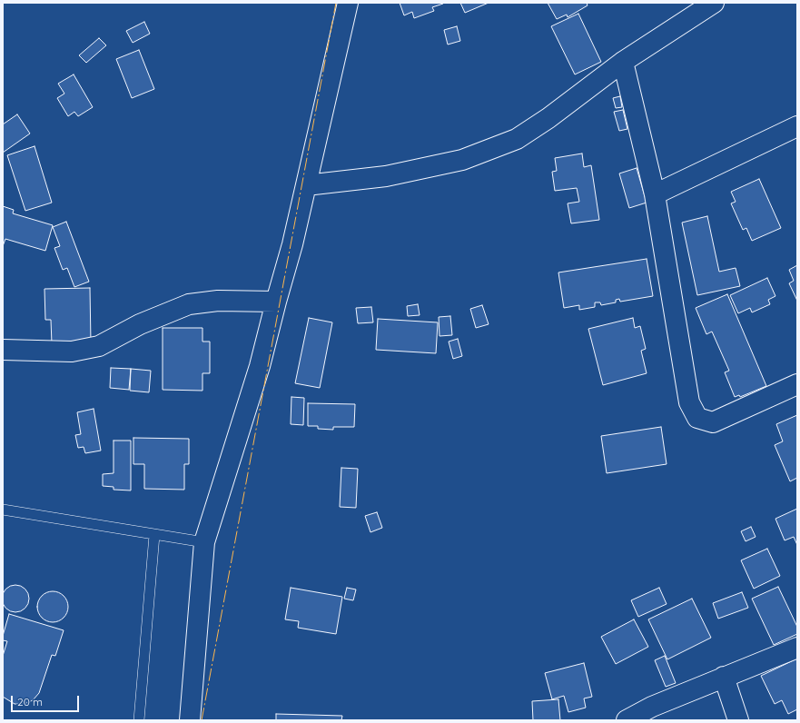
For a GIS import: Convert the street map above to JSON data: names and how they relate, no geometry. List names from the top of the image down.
{
  "scale_bar": "20 m"
}
